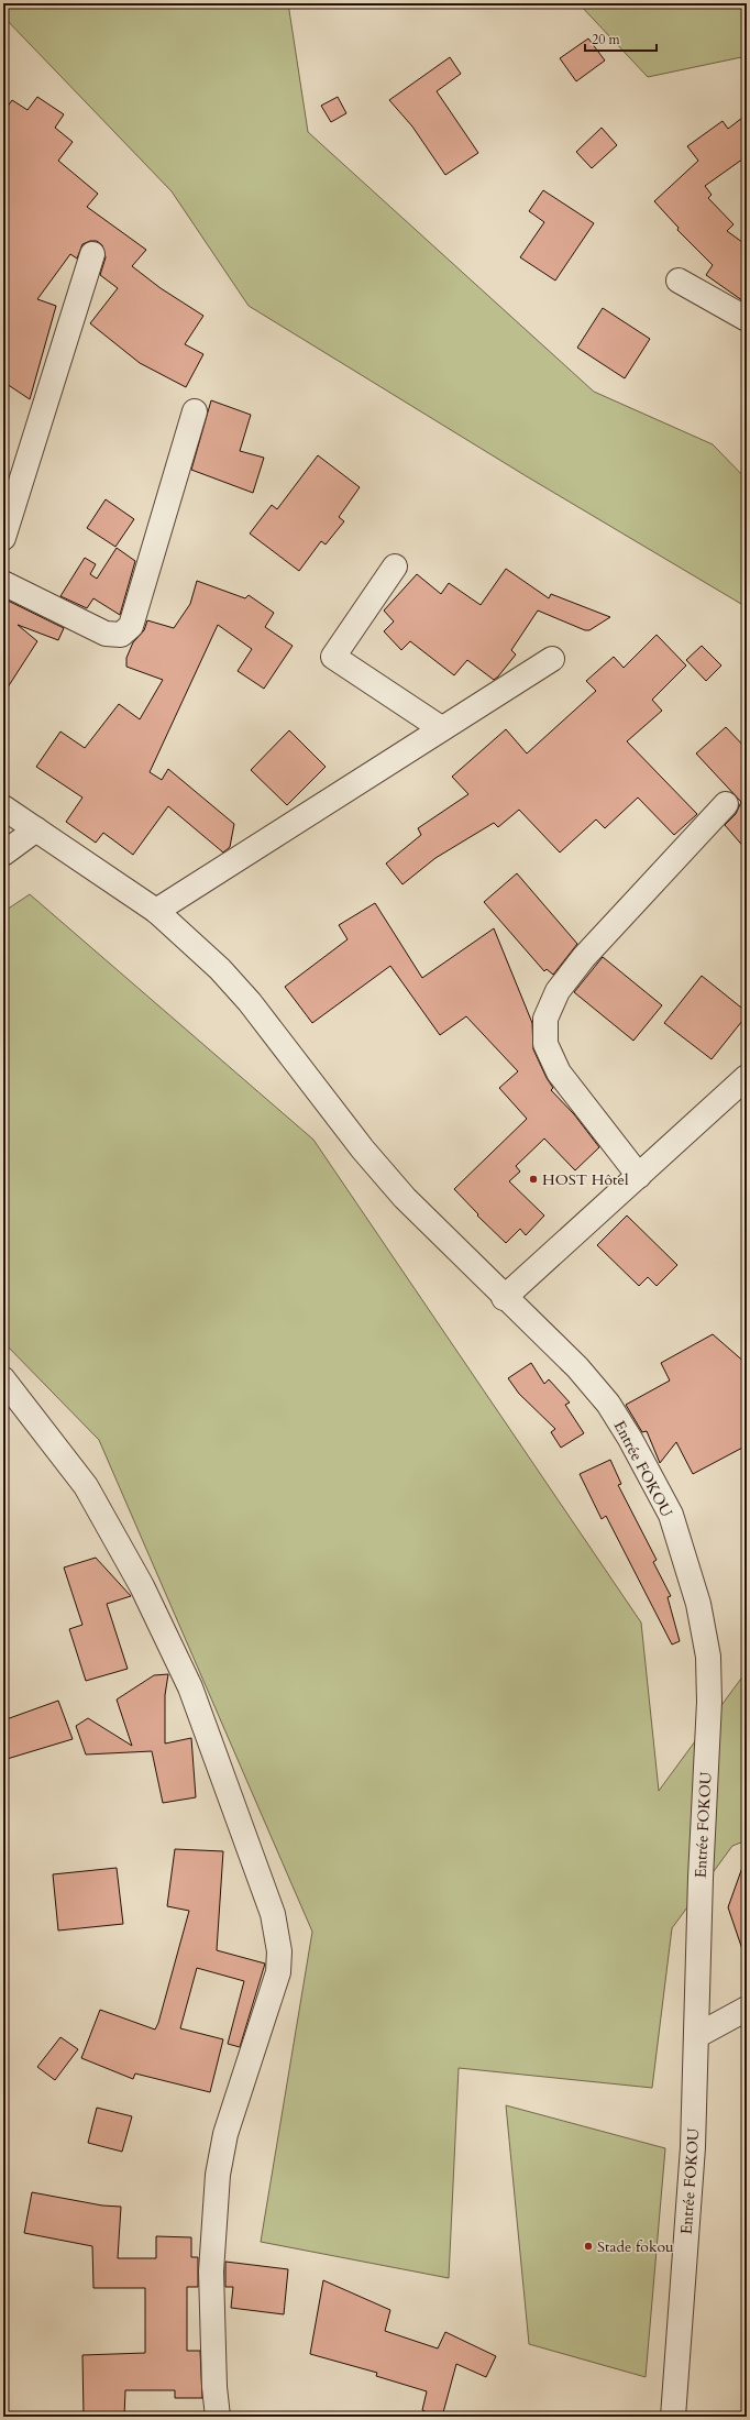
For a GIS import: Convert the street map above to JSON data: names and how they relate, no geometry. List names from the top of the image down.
{
  "streets": {
    "street": ["Entrée FOKOU"]
  },
  "places": ["HOST Hôtel", "Stade fokou"],
  "scale_bar": "20 m"
}
